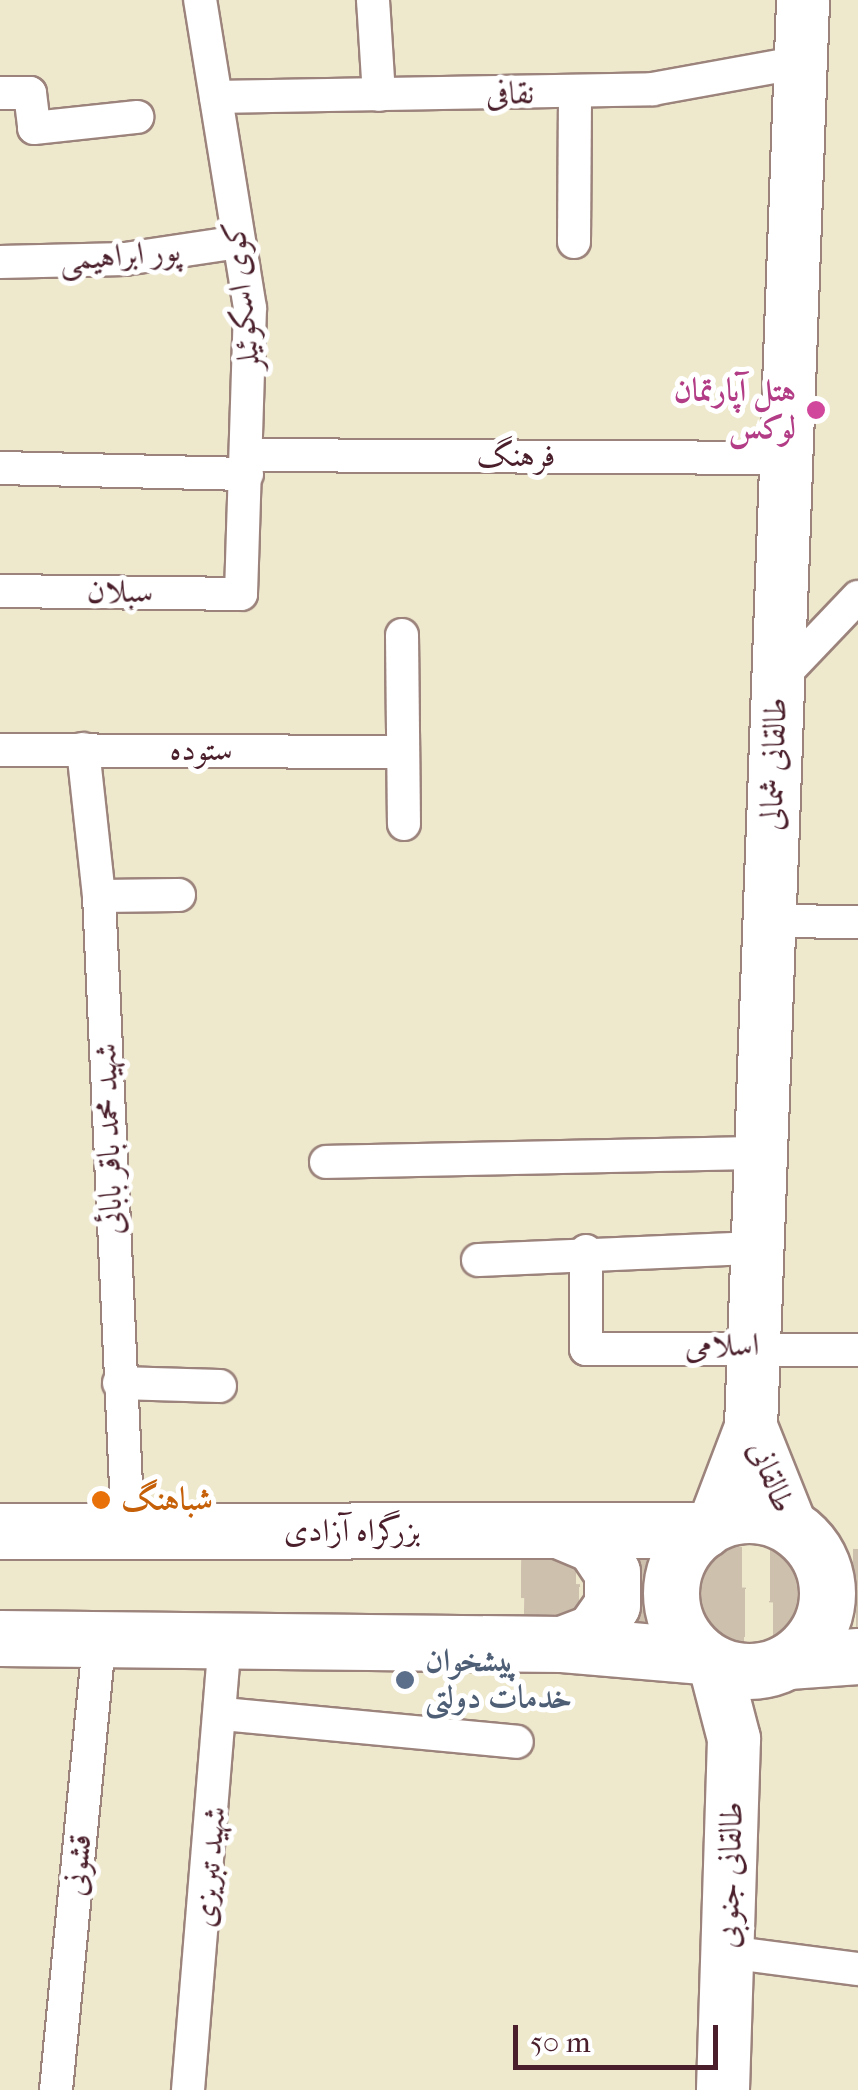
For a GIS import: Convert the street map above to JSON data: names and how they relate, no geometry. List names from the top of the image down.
{
  "streets": {
    "highway": ["بزرگراه آزادی"],
    "main road": ["طالقانی شمالی", "طالقانی", "طالقانی جنوبی"],
    "street": [
      "نقافی",
      "پور ابراهیمی",
      "کوی اسکوئیلر",
      "فرهنگ",
      "سبلان",
      "ستوده",
      "شهید محمد باقر بابائی",
      "اسلامی",
      "قشونی",
      "شهید تبریزی"
    ]
  },
  "crossings": [
    ["نقافی", "کوی اسکوئیلر"],
    ["نقافی", "طالقانی شمالی"],
    ["پور ابراهیمی", "کوی اسکوئیلر"],
    ["کوی اسکوئیلر", "فرهنگ"],
    ["کوی اسکوئیلر", "سبلان"],
    ["فرهنگ", "طالقانی شمالی"],
    ["ستوده", "شهید محمد باقر بابائی"],
    ["طالقانی شمالی", "اسلامی"],
    ["طالقانی شمالی", "طالقانی"],
    ["طالقانی شمالی", "بزرگراه آزادی"],
    ["طالقانی شمالی", "طالقانی جنوبی"],
    ["شهید محمد باقر بابائی", "بزرگراه آزادی"],
    ["طالقانی", "بزرگراه آزادی"],
    ["طالقانی", "طالقانی جنوبی"],
    ["بزرگراه آزادی", "قشونی"],
    ["بزرگراه آزادی", "شهید تبریزی"],
    ["بزرگراه آزادی", "طالقانی جنوبی"]
  ],
  "places": ["هتل آپارتمان لوکس", "شباهنگ", "پیشخوان خدمات دولتی"],
  "scale_bar": "50 m"
}
